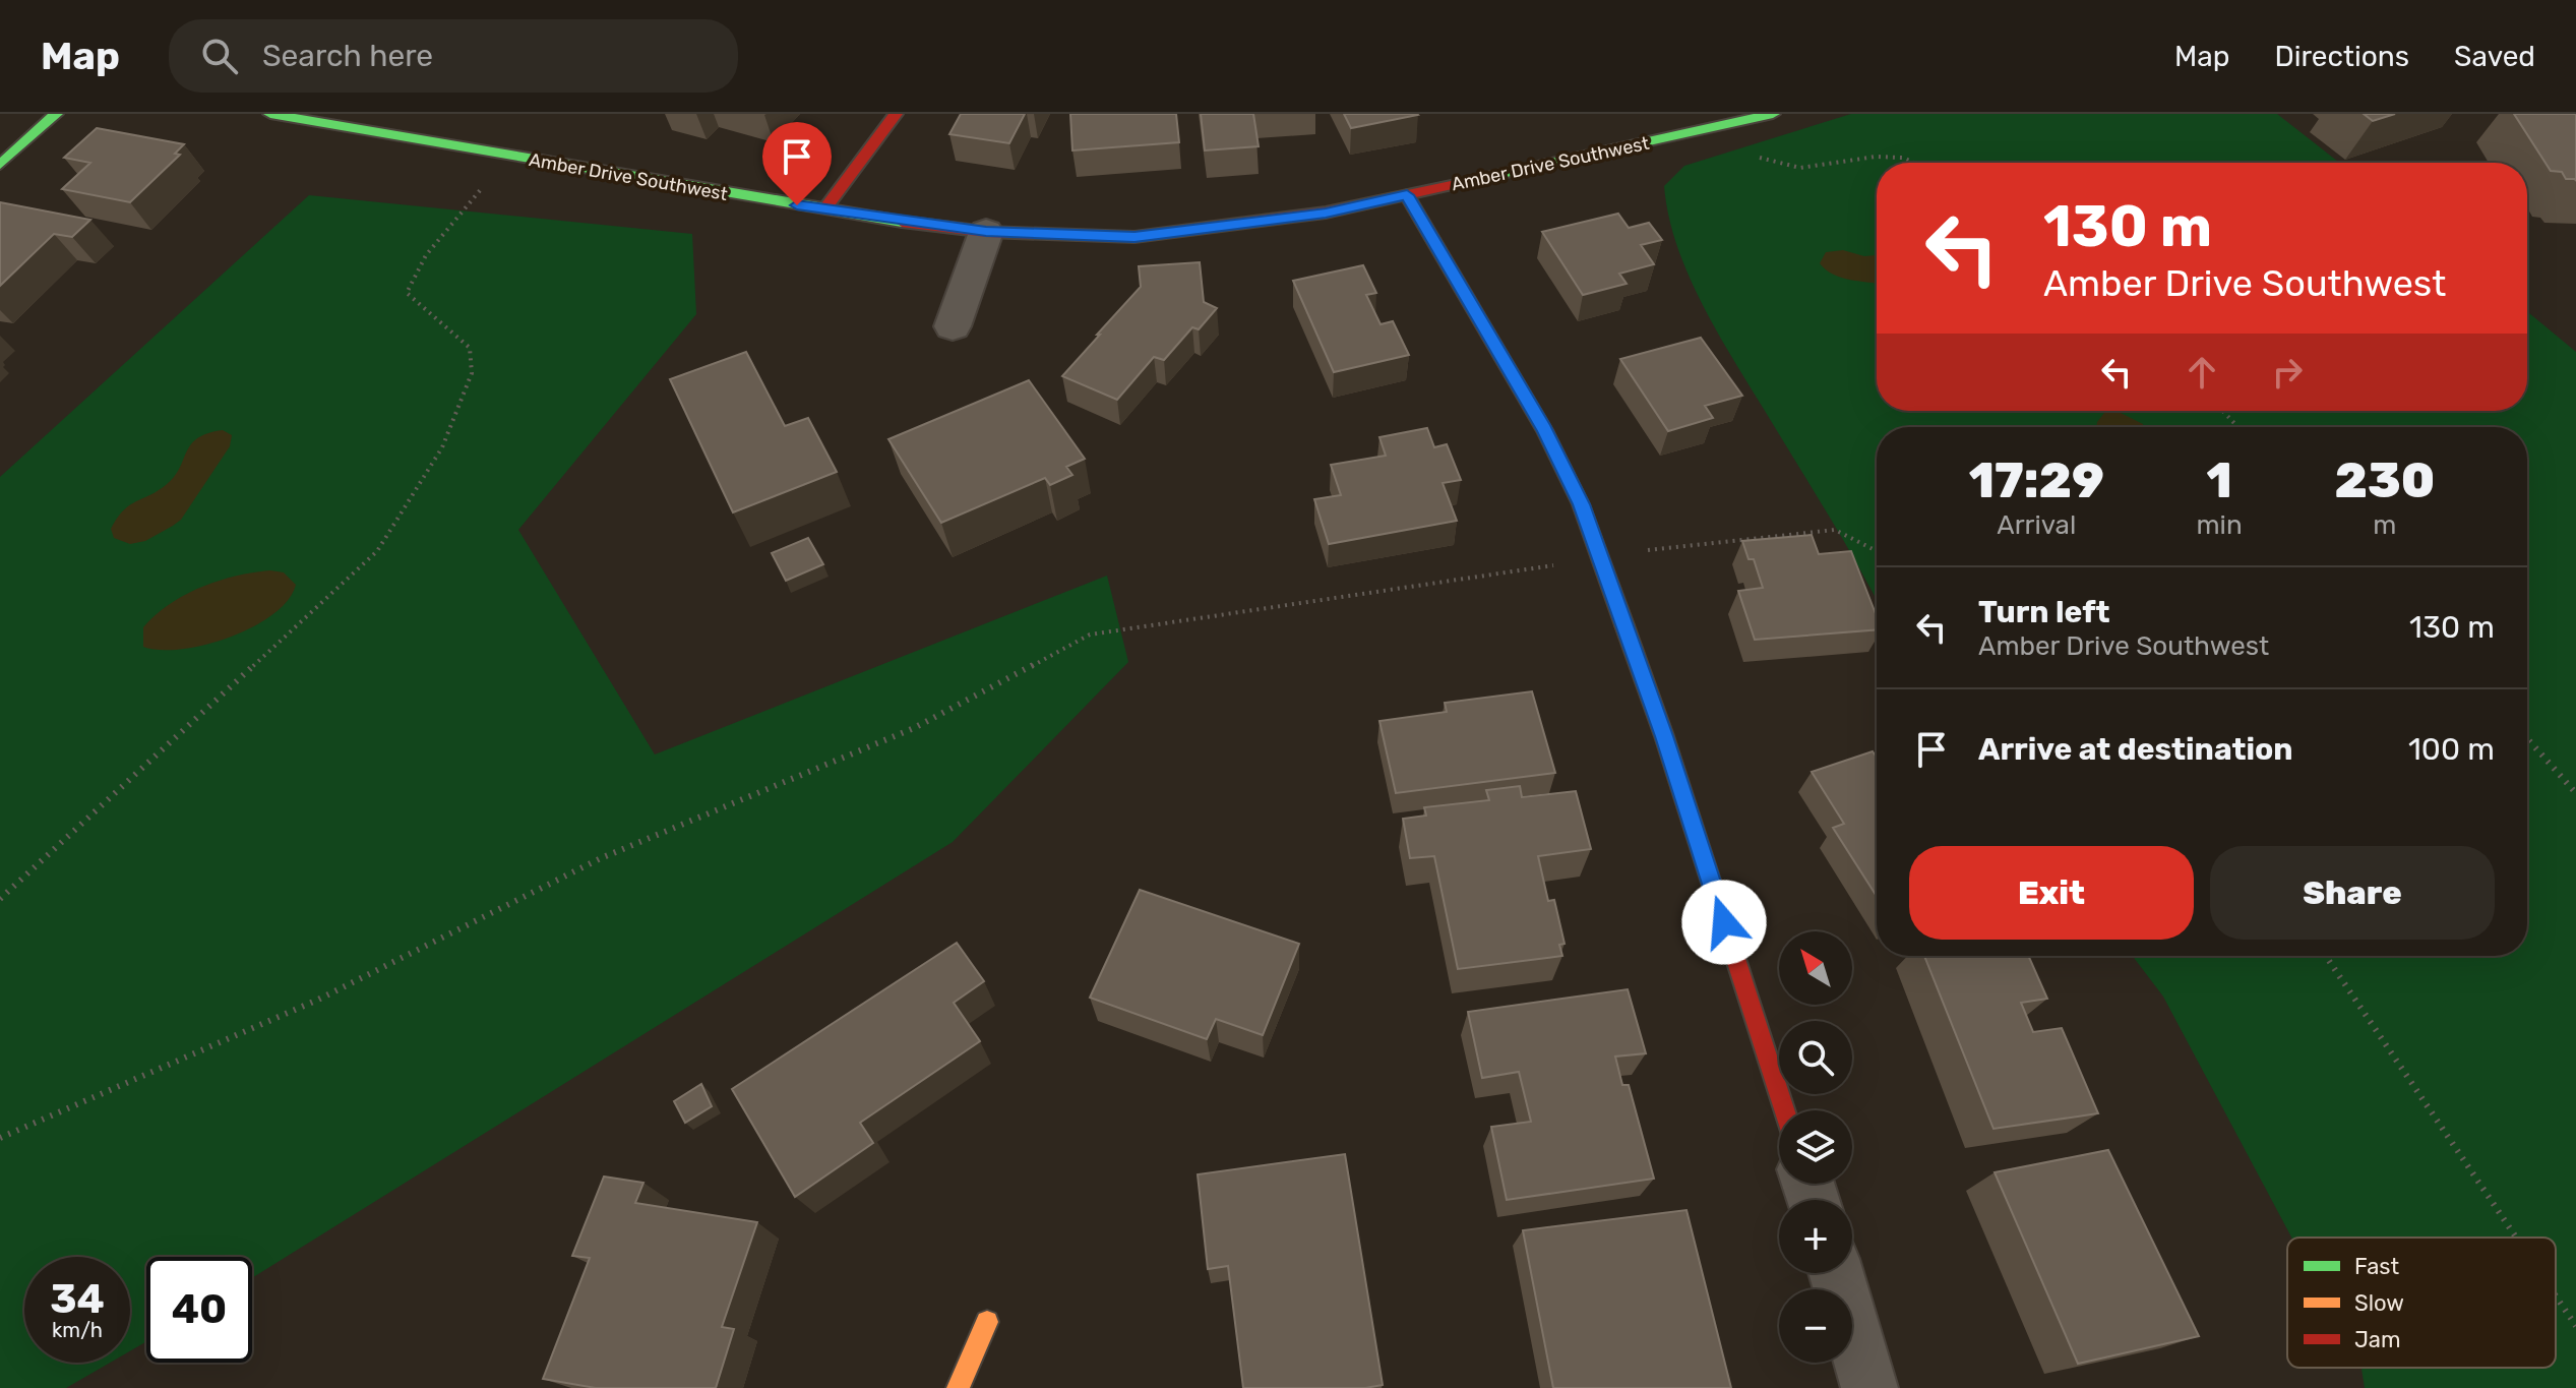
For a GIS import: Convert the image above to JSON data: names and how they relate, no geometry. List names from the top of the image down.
{
  "streets": {
    "street": ["Amber Drive Southwest"]
  },
  "legend": ["Fast", "Slow", "Jam"],
  "north": "top left",
  "page": {
    "header": "Map",
    "search": "Search here",
    "nav": ["Map", "Directions", "Saved"],
    "turn": ["130 m", "Amber Drive Southwest"],
    "eta": [
      "17:29",
      "Arrival",
      "1",
      "min",
      "230",
      "m"
    ],
    "list": [
      {
        "name": "Turn left",
        "note": "Amber Drive Southwest",
        "value": "130 m"
      },
      {
        "name": "Arrive at destination",
        "value": "100 m"
      }
    ],
    "buttons": ["Exit", "Share"],
    "map_buttons": ["+", "−"],
    "speed": "34 km/h",
    "limit": "40"
  }
}
